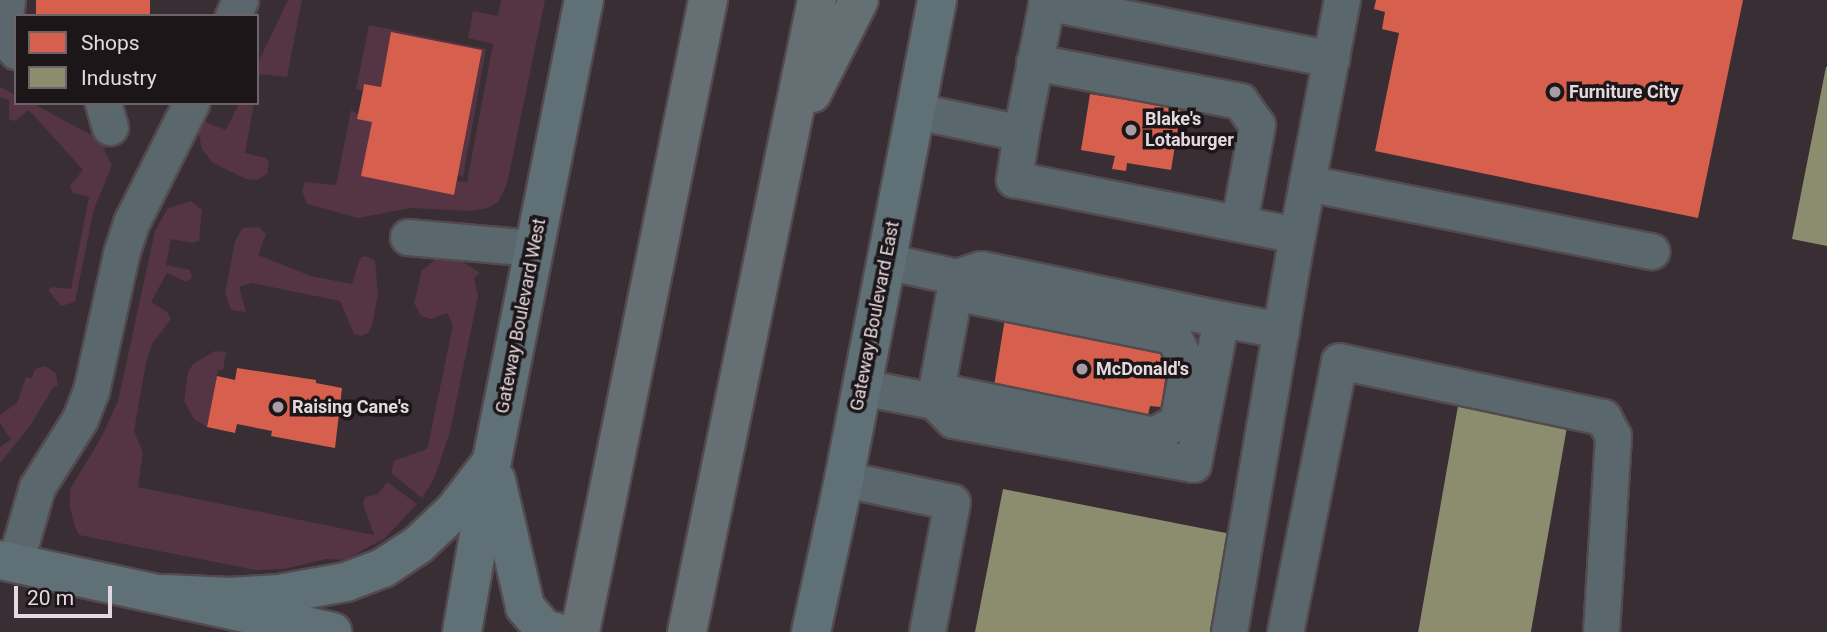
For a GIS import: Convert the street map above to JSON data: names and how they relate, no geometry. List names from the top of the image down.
{
  "streets": {
    "main road": ["Gateway Boulevard West", "Gateway Boulevard East"]
  },
  "places": [
    "Furniture City",
    "Blake's Lotaburger",
    "McDonald's",
    "Raising Cane's"
  ],
  "legend": ["Shops", "Industry"],
  "scale_bar": "20 m"
}
